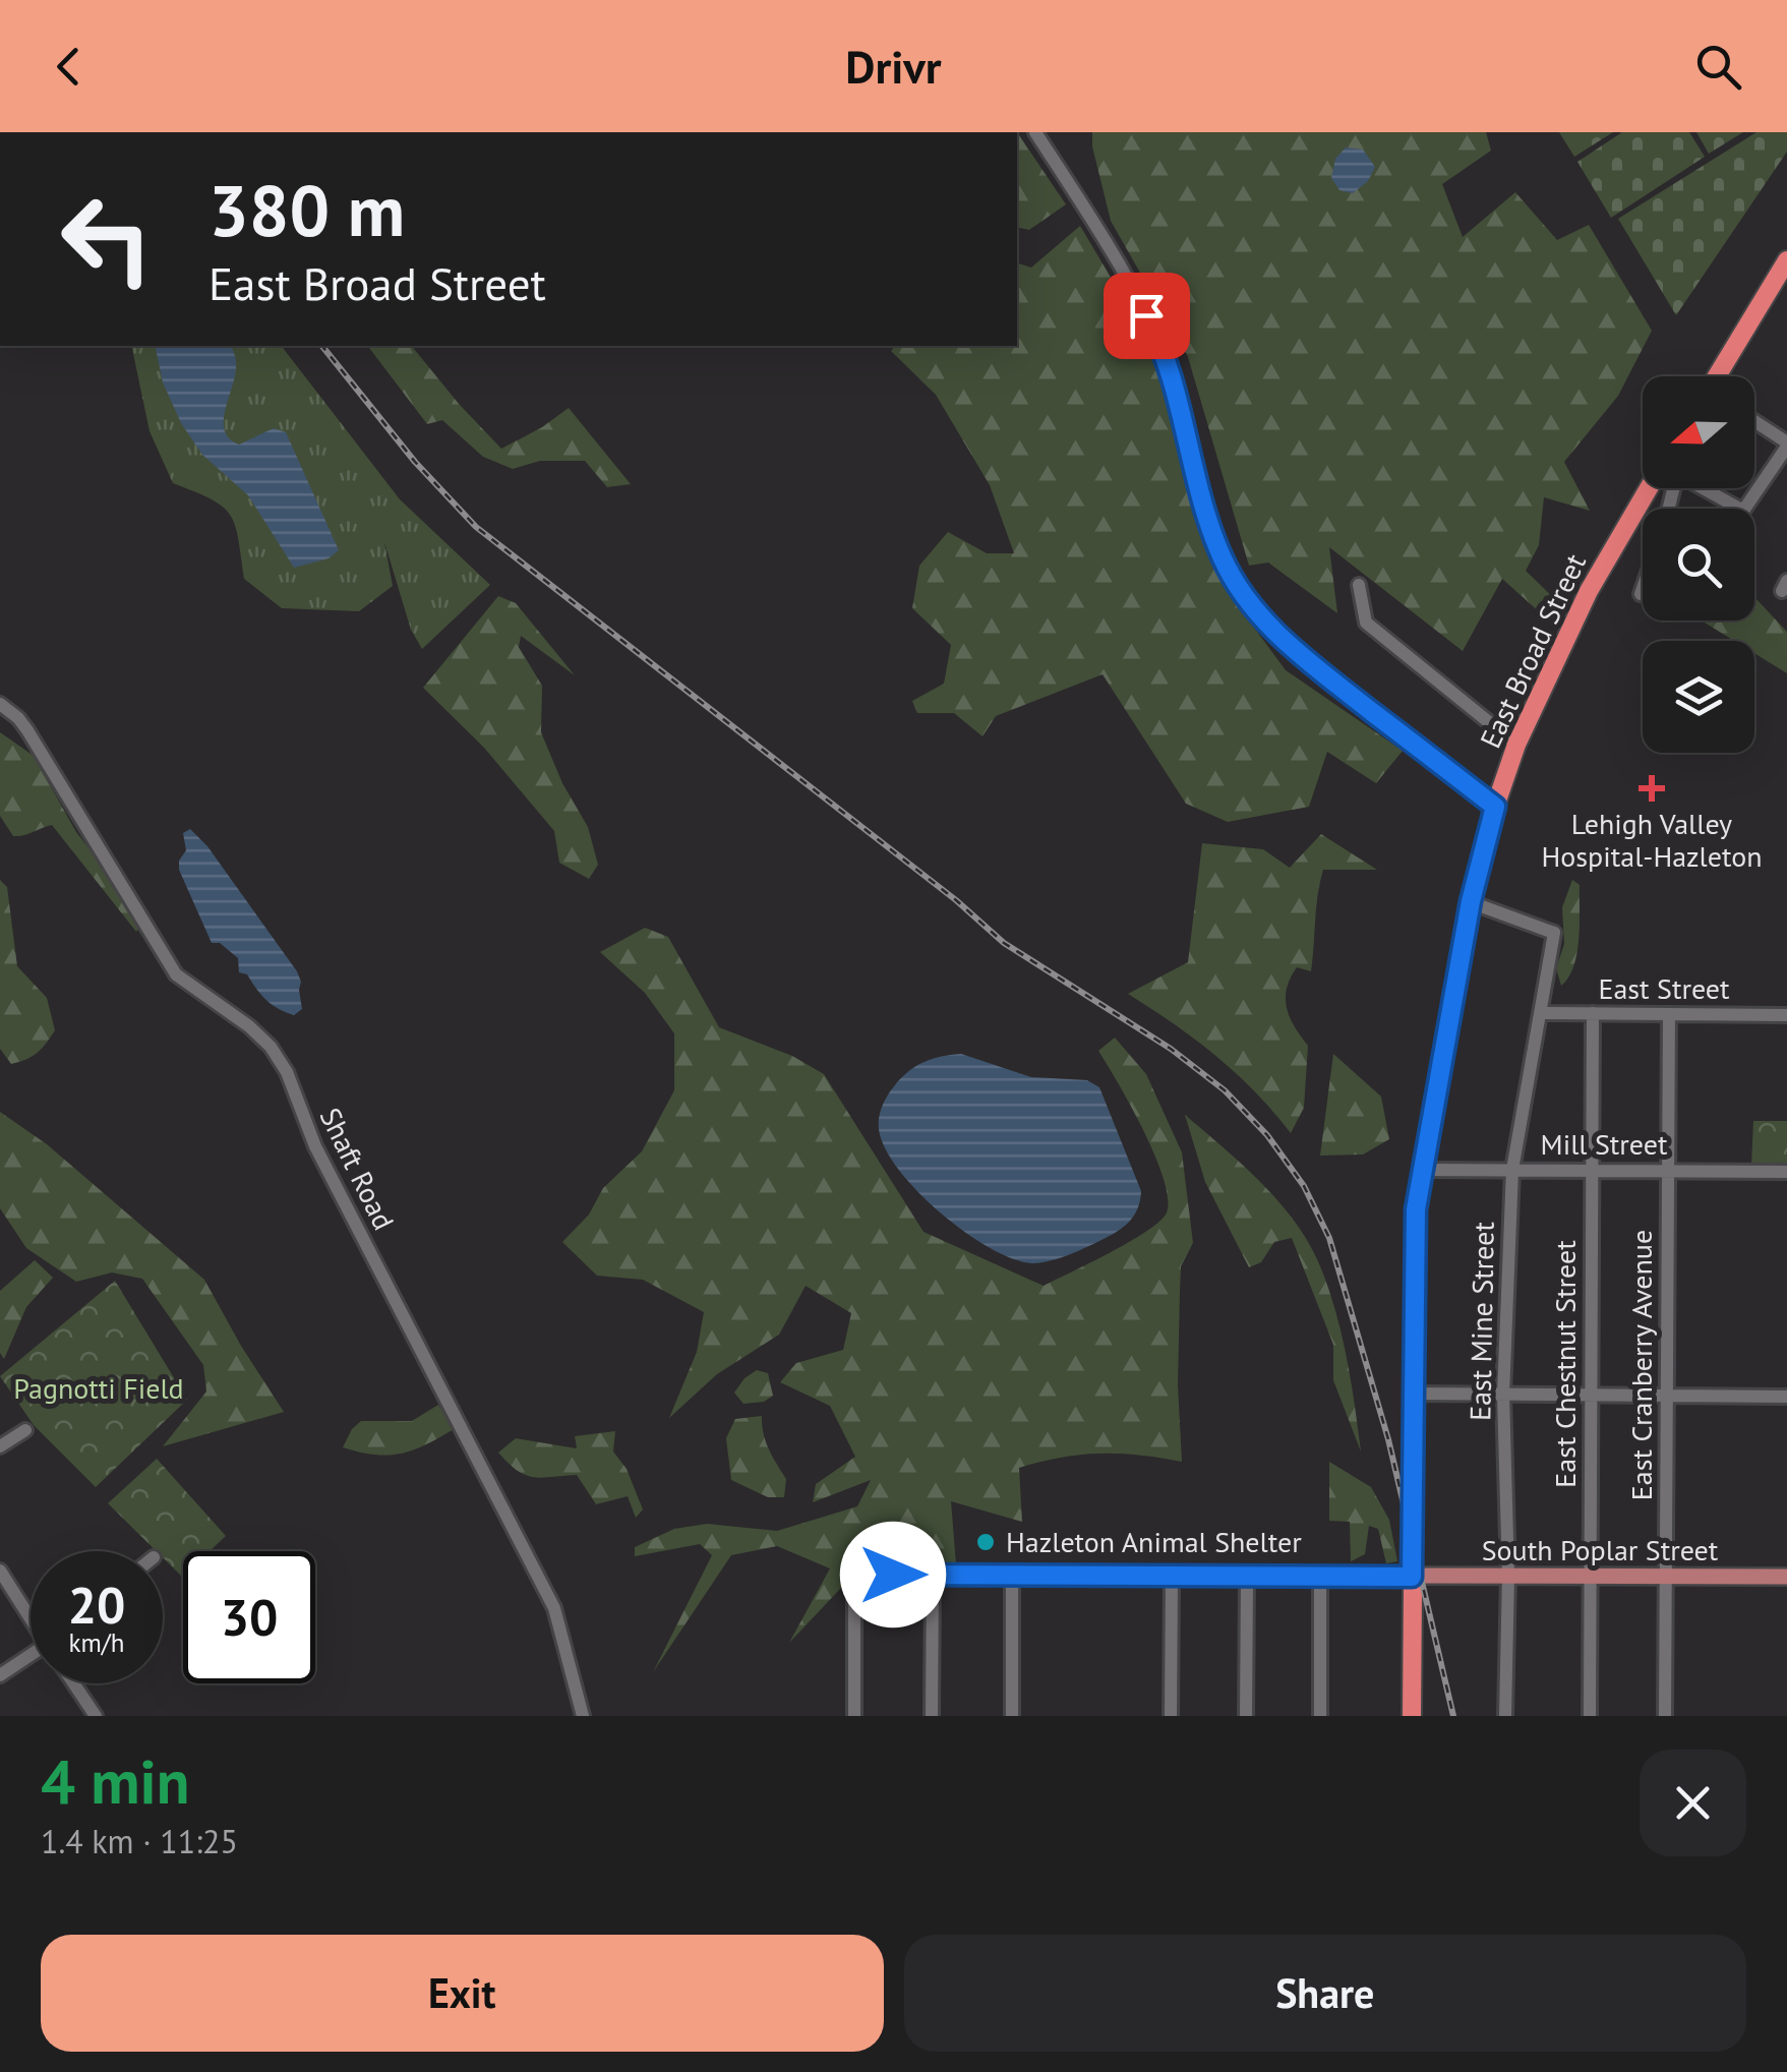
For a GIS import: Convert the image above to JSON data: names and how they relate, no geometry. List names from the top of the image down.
{
  "streets": {
    "highway": ["East Broad Street"],
    "main road": ["South Poplar Street"],
    "street": [
      "East Street",
      "Mill Street",
      "Shaft Road",
      "East Mine Street",
      "East Chestnut Street",
      "East Cranberry Avenue"
    ]
  },
  "crossings": [
    ["East Broad Street", "Mill Street"],
    ["East Broad Street", "East Mine Street"],
    ["East Broad Street", "South Poplar Street"],
    ["East Street", "East Mine Street"],
    ["East Street", "East Chestnut Street"],
    ["East Street", "East Cranberry Avenue"],
    ["Mill Street", "East Mine Street"],
    ["Mill Street", "East Chestnut Street"],
    ["Mill Street", "East Cranberry Avenue"],
    ["East Mine Street", "South Poplar Street"],
    ["East Chestnut Street", "South Poplar Street"],
    ["East Cranberry Avenue", "South Poplar Street"]
  ],
  "parks": ["Pagnotti Field"],
  "places": {
    "health": ["Lehigh Valley Hospital-Hazleton"],
    "other": ["Hazleton Animal Shelter"]
  },
  "north": "left",
  "page": {
    "header": "Drivr",
    "turn": ["380 m", "East Broad Street"],
    "speed": "20 km/h",
    "limit": "30",
    "heading": ["4 min", "1.4 km · 11:25"],
    "buttons": ["Exit", "Share"]
  }
}
